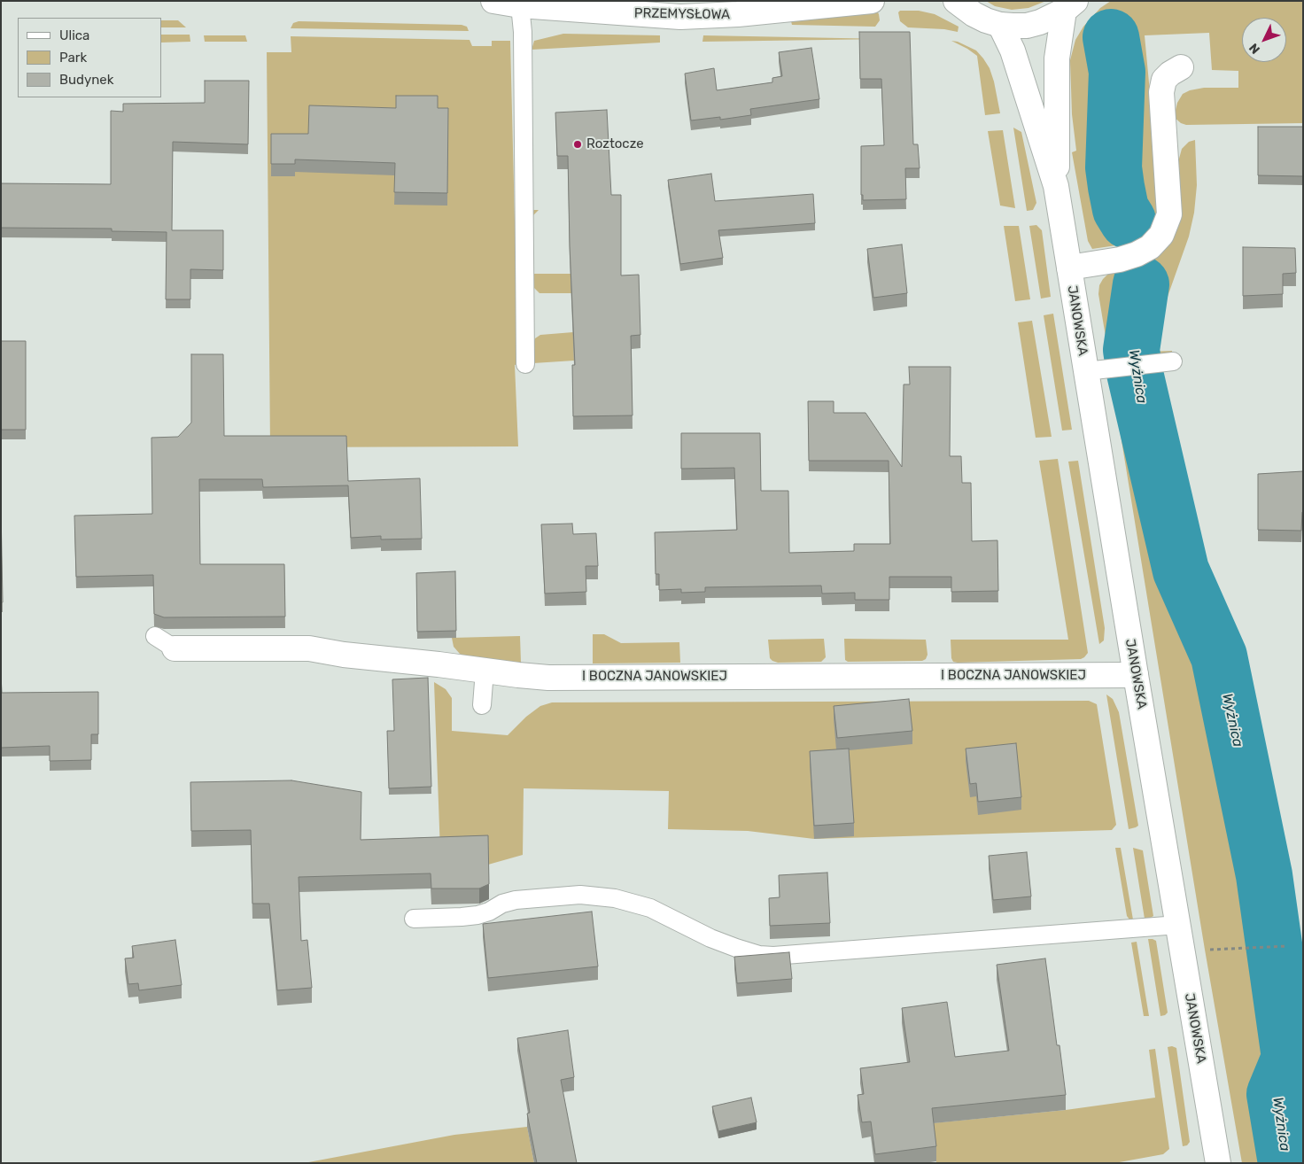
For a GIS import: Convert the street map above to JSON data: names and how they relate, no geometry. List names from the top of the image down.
{
  "streets": {
    "street": ["PRZEMYSŁOWA", "JANOWSKA", "I BOCZNA JANOWSKIEJ"]
  },
  "crossings": [
    ["JANOWSKA", "I BOCZNA JANOWSKIEJ"]
  ],
  "water": ["Wyżnica"],
  "places": ["Roztocze"],
  "legend": ["Ulica", "Park", "Budynek"],
  "north": "bottom left"
}
